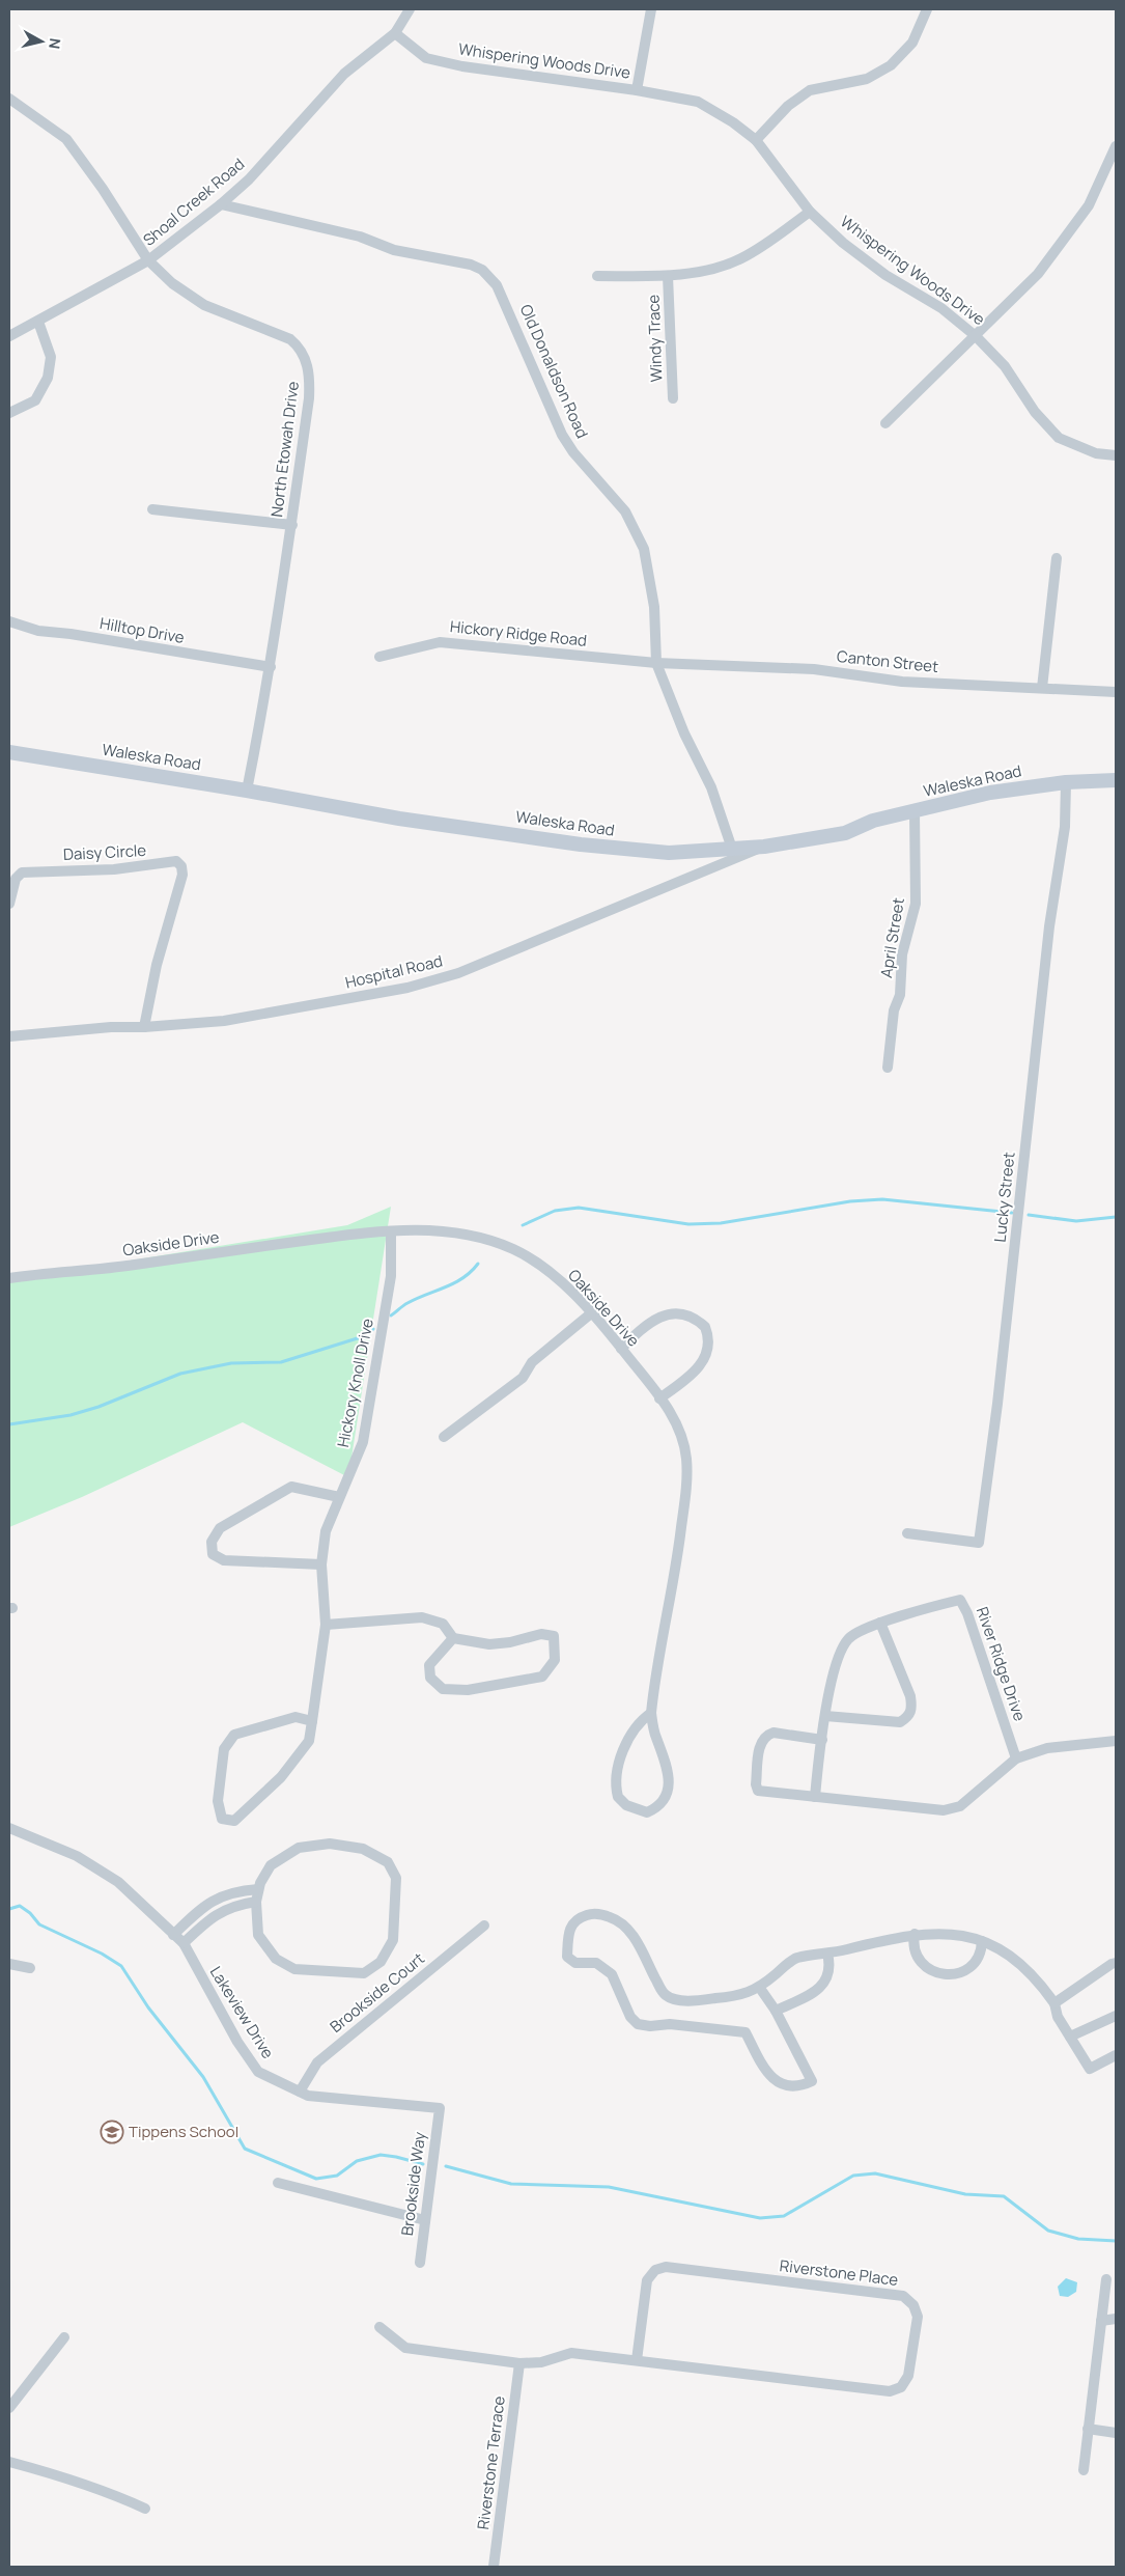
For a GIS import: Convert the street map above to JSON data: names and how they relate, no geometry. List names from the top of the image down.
{
  "streets": {
    "main road": ["Waleska Road"],
    "street": [
      "Whispering Woods Drive",
      "Shoal Creek Road",
      "Windy Trace",
      "Old Donaldson Road",
      "North Etowah Drive",
      "Hilltop Drive",
      "Hickory Ridge Road",
      "Canton Street",
      "Daisy Circle",
      "April Street",
      "Hospital Road",
      "Lucky Street",
      "Oakside Drive",
      "Hickory Knoll Drive",
      "River Ridge Drive",
      "Brookside Court",
      "Lakeview Drive",
      "Brookside Way",
      "Riverstone Place",
      "Riverstone Terrace"
    ]
  },
  "crossings": [
    ["Whispering Woods Drive", "Shoal Creek Road"],
    ["Shoal Creek Road", "Old Donaldson Road"],
    ["Shoal Creek Road", "North Etowah Drive"],
    ["Old Donaldson Road", "Hickory Ridge Road"],
    ["Old Donaldson Road", "Canton Street"],
    ["Old Donaldson Road", "Waleska Road"],
    ["North Etowah Drive", "Hilltop Drive"],
    ["North Etowah Drive", "Waleska Road"],
    ["Hickory Ridge Road", "Canton Street"],
    ["Waleska Road", "April Street"],
    ["Waleska Road", "Hospital Road"],
    ["Waleska Road", "Lucky Street"],
    ["Daisy Circle", "Hospital Road"],
    ["Oakside Drive", "Hickory Knoll Drive"],
    ["Brookside Court", "Lakeview Drive"],
    ["Lakeview Drive", "Brookside Way"],
    ["Riverstone Place", "Riverstone Terrace"]
  ],
  "places": {
    "school or university": ["Tippens School"]
  },
  "north": "right"
}
